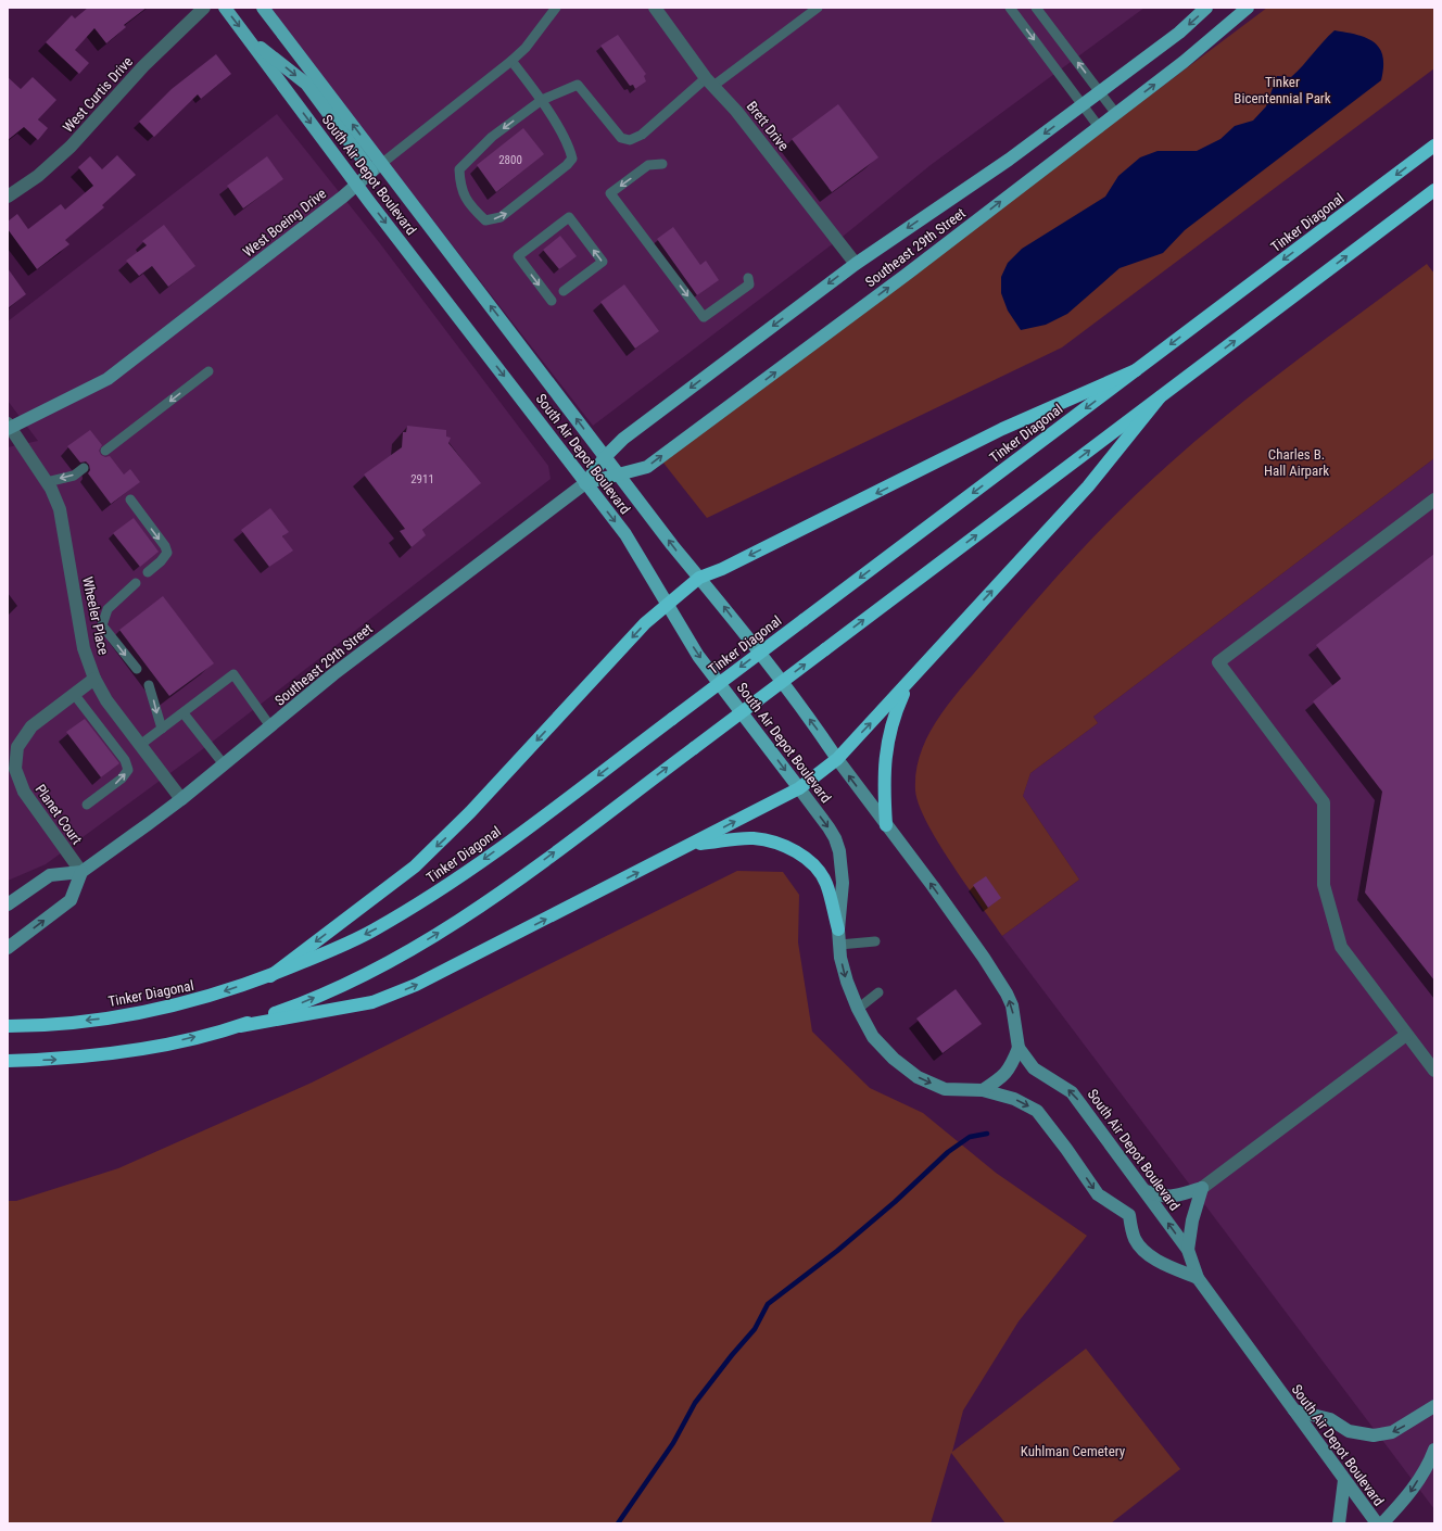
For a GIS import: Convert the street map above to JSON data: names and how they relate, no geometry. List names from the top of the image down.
{
  "streets": {
    "highway": ["Tinker Diagonal"],
    "main road": ["South Air Depot Boulevard", "West Boeing Drive", "Southeast 29th Street"],
    "street": [
      "West Curtis Drive",
      "Brett Drive",
      "Wheeler Place",
      "Planet Court"
    ]
  },
  "crossings": [
    ["Brett Drive", "Southeast 29th Street"],
    ["South Air Depot Boulevard", "West Boeing Drive"],
    ["South Air Depot Boulevard", "Southeast 29th Street"],
    ["West Boeing Drive", "Wheeler Place"],
    ["Southeast 29th Street", "Wheeler Place"],
    ["Southeast 29th Street", "Planet Court"],
    ["Wheeler Place", "Planet Court"]
  ],
  "parks": ["Tinker Bicentennial Park", "Charles B. Hall Airpark", "Kuhlman Cemetery"],
  "house_numbers": ["2800", "2911"]
}
